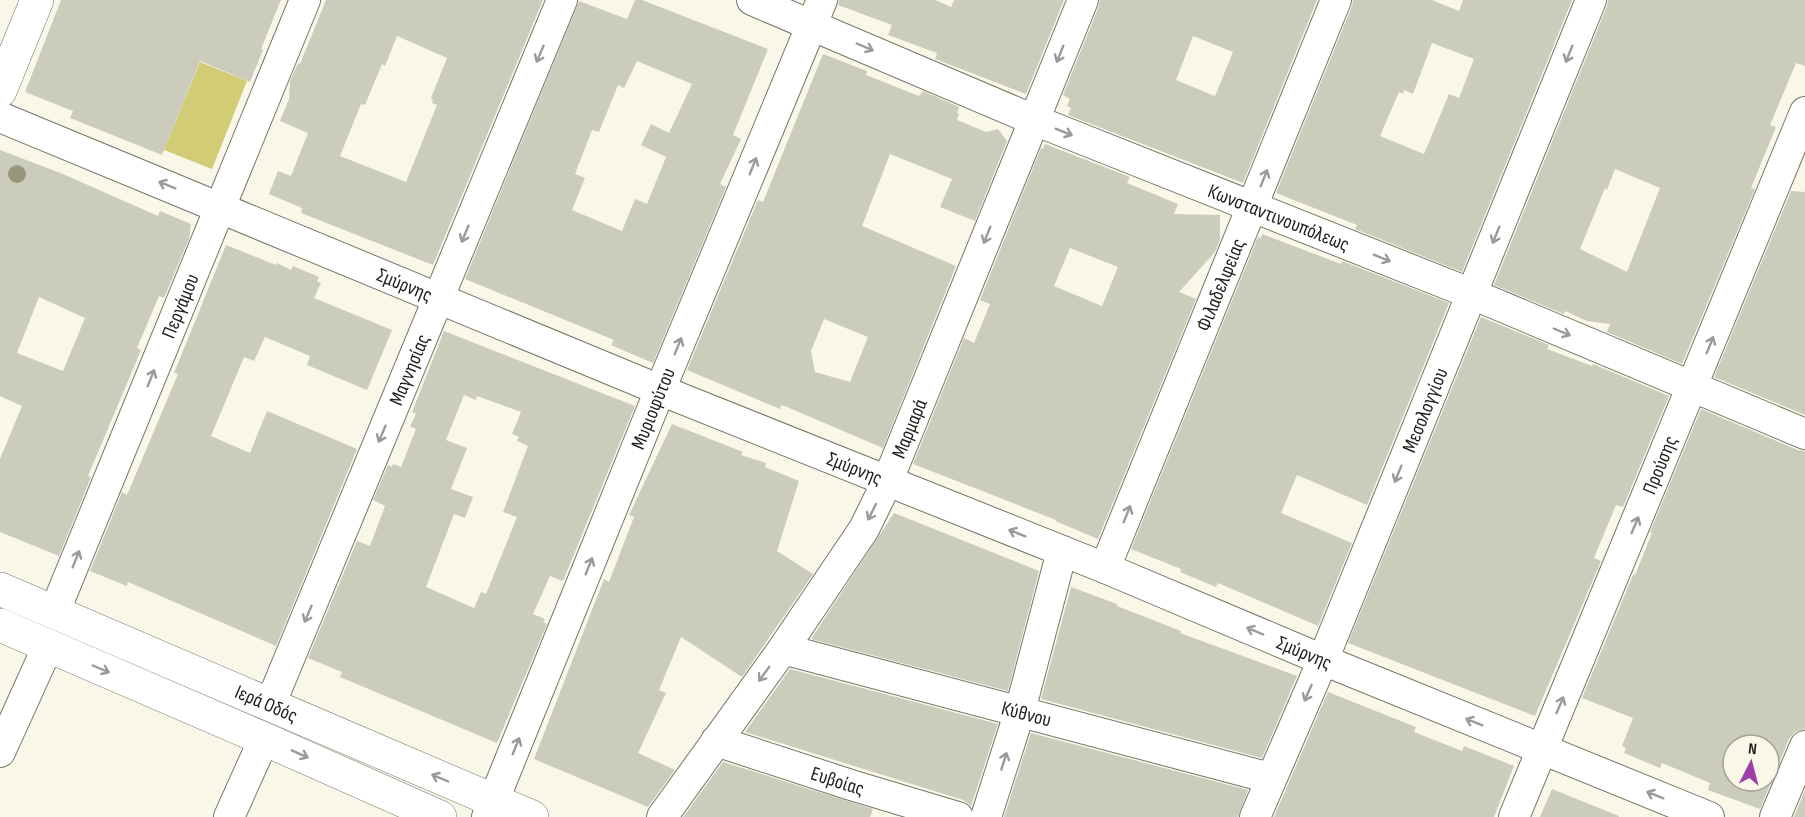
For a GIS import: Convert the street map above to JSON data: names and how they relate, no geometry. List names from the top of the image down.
{
  "streets": {
    "main road": ["Ιερά Οδός"],
    "street": [
      "Κωνσταντινουπόλεως",
      "Σμύρνης",
      "Φιλαδελφείας",
      "Περγάμου",
      "Μαγνησίας",
      "Μυριοφύτου",
      "Μεσολογγίου",
      "Μαρμαρά",
      "Προύσης",
      "Κύθνου",
      "Ευβοίας"
    ]
  },
  "crossings": [
    ["Κωνσταντινουπόλεως", "Φιλαδελφείας"],
    ["Κωνσταντινουπόλεως", "Μυριοφύτου"],
    ["Κωνσταντινουπόλεως", "Μεσολογγίου"],
    ["Κωνσταντινουπόλεως", "Μαρμαρά"],
    ["Κωνσταντινουπόλεως", "Προύσης"],
    ["Σμύρνης", "Φιλαδελφείας"],
    ["Σμύρνης", "Περγάμου"],
    ["Σμύρνης", "Μαγνησίας"],
    ["Σμύρνης", "Μυριοφύτου"],
    ["Σμύρνης", "Μεσολογγίου"],
    ["Σμύρνης", "Μαρμαρά"],
    ["Σμύρνης", "Προύσης"],
    ["Περγάμου", "Ιερά Οδός"],
    ["Μαγνησίας", "Ιερά Οδός"],
    ["Μυριοφύτου", "Ιερά Οδός"],
    ["Μεσολογγίου", "Κύθνου"],
    ["Μαρμαρά", "Κύθνου"],
    ["Μαρμαρά", "Ευβοίας"]
  ],
  "one_way": [
    "Κωνσταντινουπόλεως",
    "Σμύρνης",
    "Φιλαδελφείας",
    "Περγάμου",
    "Μαγνησίας",
    "Μυριοφύτου",
    "Μεσολογγίου",
    "Προύσης"
  ],
  "north": "top"
}
